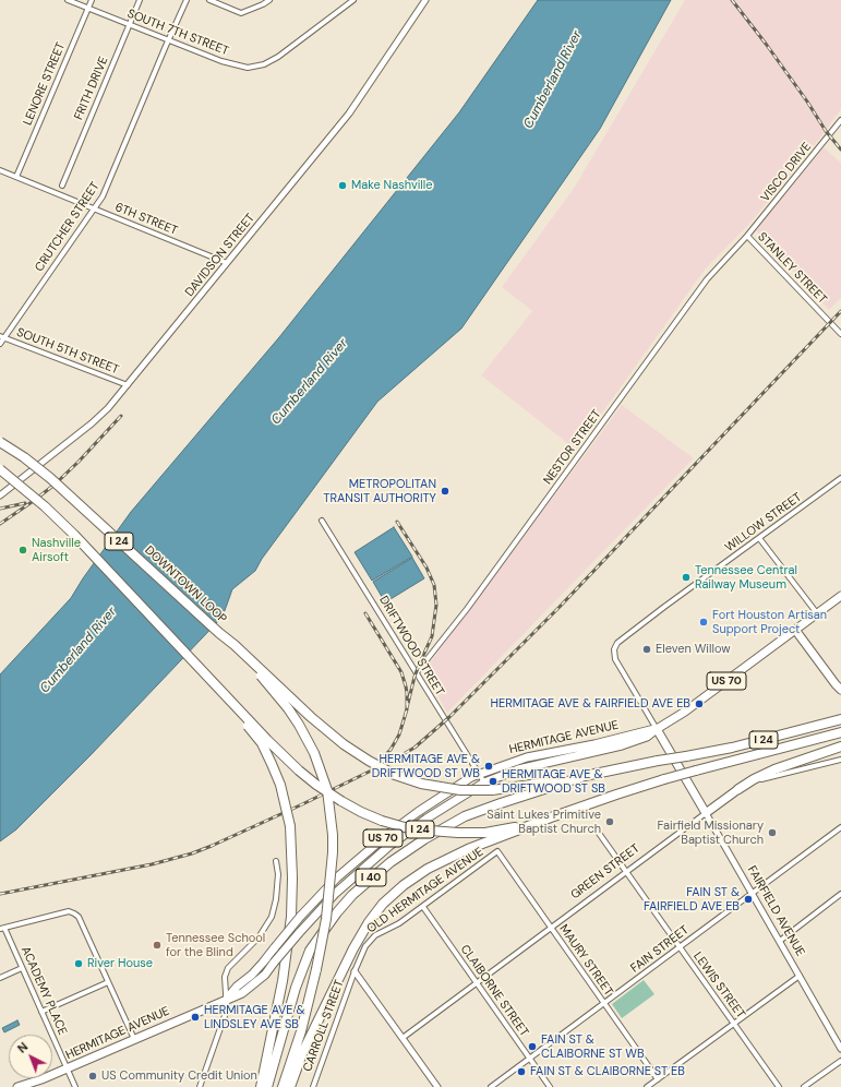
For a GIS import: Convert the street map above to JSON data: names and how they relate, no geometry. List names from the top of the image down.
{
  "streets": {
    "highway": ["I 24", "DOWNTOWN LOOP", "I 40"],
    "main road": [
      "US 70",
      "HERMITAGE AVENUE",
      "GREEN STREET",
      "FAIRFIELD AVENUE"
    ],
    "street": [
      "SOUTH 7TH STREET",
      "LENORE STREET",
      "FRITH DRIVE",
      "VISCO DRIVE",
      "6TH STREET",
      "CRUTCHER STREET",
      "DAVIDSON STREET",
      "STANLEY STREET",
      "SOUTH 5TH STREET",
      "NESTOR STREET",
      "WILLOW STREET",
      "DRIFTWOOD STREET",
      "OLD HERMITAGE AVENUE",
      "FAIN STREET",
      "MAURY STREET",
      "LEWIS STREET",
      "ACADEMY PLACE",
      "CLAIBORNE STREET",
      "CARROLL STREET"
    ]
  },
  "crossings": [
    ["SOUTH 7TH STREET", "LENORE STREET"],
    ["SOUTH 7TH STREET", "FRITH DRIVE"],
    ["SOUTH 7TH STREET", "CRUTCHER STREET"],
    ["LENORE STREET", "6TH STREET"],
    ["VISCO DRIVE", "STANLEY STREET"],
    ["VISCO DRIVE", "NESTOR STREET"],
    ["6TH STREET", "CRUTCHER STREET"],
    ["6TH STREET", "DAVIDSON STREET"],
    ["CRUTCHER STREET", "SOUTH 5TH STREET"],
    ["DAVIDSON STREET", "SOUTH 5TH STREET"],
    ["STANLEY STREET", "NESTOR STREET"],
    ["NESTOR STREET", "DRIFTWOOD STREET"],
    ["WILLOW STREET", "FAIRFIELD AVENUE"],
    ["I 24", "DOWNTOWN LOOP"],
    ["I 24", "I 40"],
    ["DRIFTWOOD STREET", "HERMITAGE AVENUE"],
    ["HERMITAGE AVENUE", "FAIRFIELD AVENUE"],
    ["HERMITAGE AVENUE", "ACADEMY PLACE"],
    ["GREEN STREET", "FAIRFIELD AVENUE"],
    ["GREEN STREET", "MAURY STREET"],
    ["GREEN STREET", "LEWIS STREET"],
    ["GREEN STREET", "CLAIBORNE STREET"],
    ["OLD HERMITAGE AVENUE", "MAURY STREET"],
    ["OLD HERMITAGE AVENUE", "CLAIBORNE STREET"],
    ["OLD HERMITAGE AVENUE", "CARROLL STREET"],
    ["FAIRFIELD AVENUE", "FAIN STREET"],
    ["FAIN STREET", "MAURY STREET"],
    ["FAIN STREET", "LEWIS STREET"],
    ["FAIN STREET", "CLAIBORNE STREET"]
  ],
  "water": ["Cumberland River"],
  "places": [
    "Make Nashville",
    "METROPOLITAN TRANSIT AUTHORITY",
    "Nashville Airsoft",
    "Tennessee Central Railway Museum",
    "Fort Houston Artisan Support Project",
    "Eleven Willow",
    "HERMITAGE AVE & FAIRFIELD AVE EB",
    "HERMITAGE AVE & DRIFTWOOD ST WB",
    "HERMITAGE AVE & DRIFTWOOD ST SB",
    "Saint Lukes Primitive Baptist Church",
    "Fairfield Missionary Baptist Church",
    "FAIN ST & FAIRFIELD AVE EB",
    "Tennessee School for the Blind",
    "River House",
    "HERMITAGE AVE & LINDSLEY AVE SB",
    "FAIN ST & CLAIBORNE ST WB",
    "FAIN ST & CLAIBORNE ST EB",
    "US Community Credit Union"
  ],
  "north": "top left"
}
